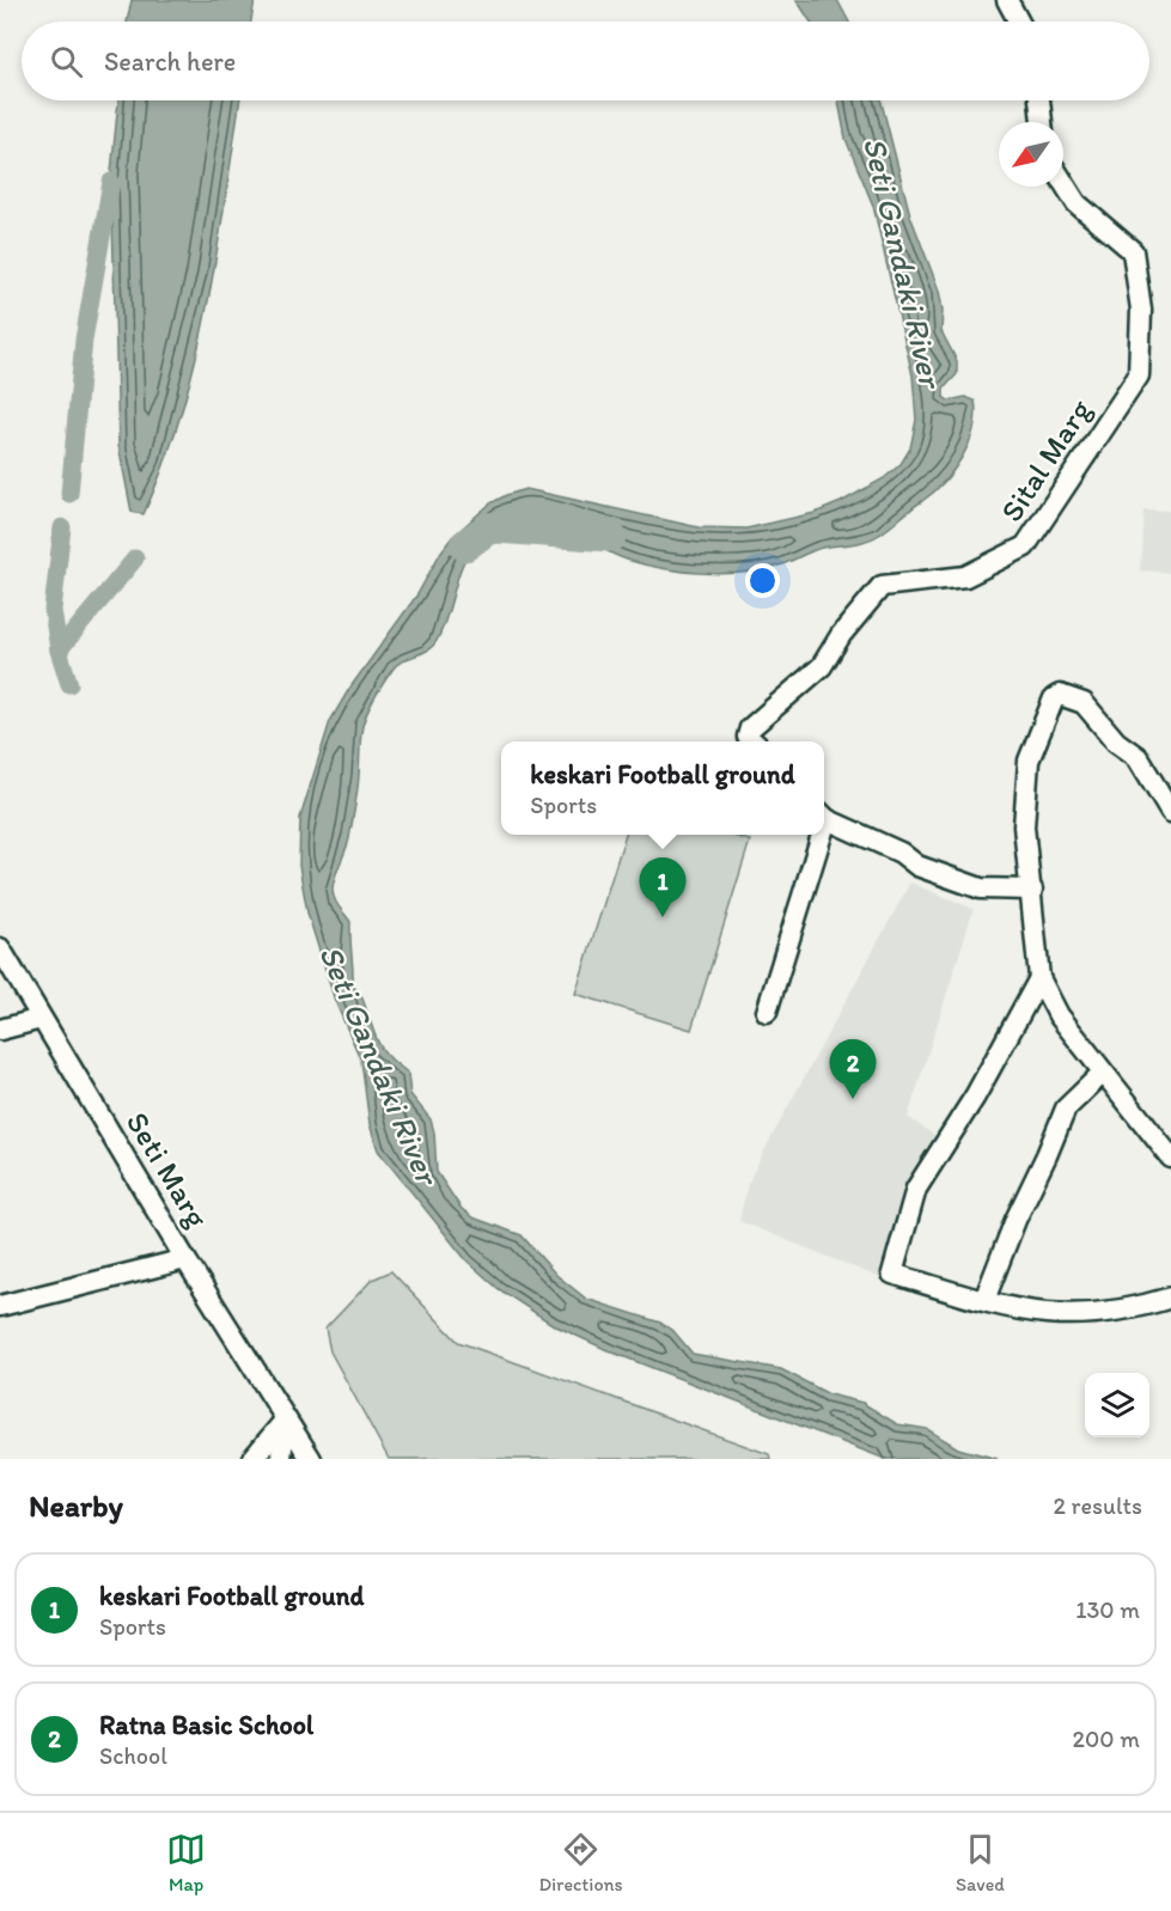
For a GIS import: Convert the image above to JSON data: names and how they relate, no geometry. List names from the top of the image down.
{
  "streets": {
    "street": ["Sital Marg", "Seti Marg"]
  },
  "water": ["Seti Gandaki River"],
  "north": "bottom left",
  "page": {
    "search": "Search here",
    "popup": ["keskari Football ground", "Sports"],
    "pins": ["1", "2"],
    "heading": ["Nearby", "2 results"],
    "list": [
      {
        "mark": "1",
        "name": "keskari Football ground",
        "note": "Sports",
        "value": "130 m"
      },
      {
        "mark": "2",
        "name": "Ratna Basic School",
        "note": "School",
        "value": "200 m"
      }
    ],
    "nav": ["Map", "Directions", "Saved"]
  }
}
